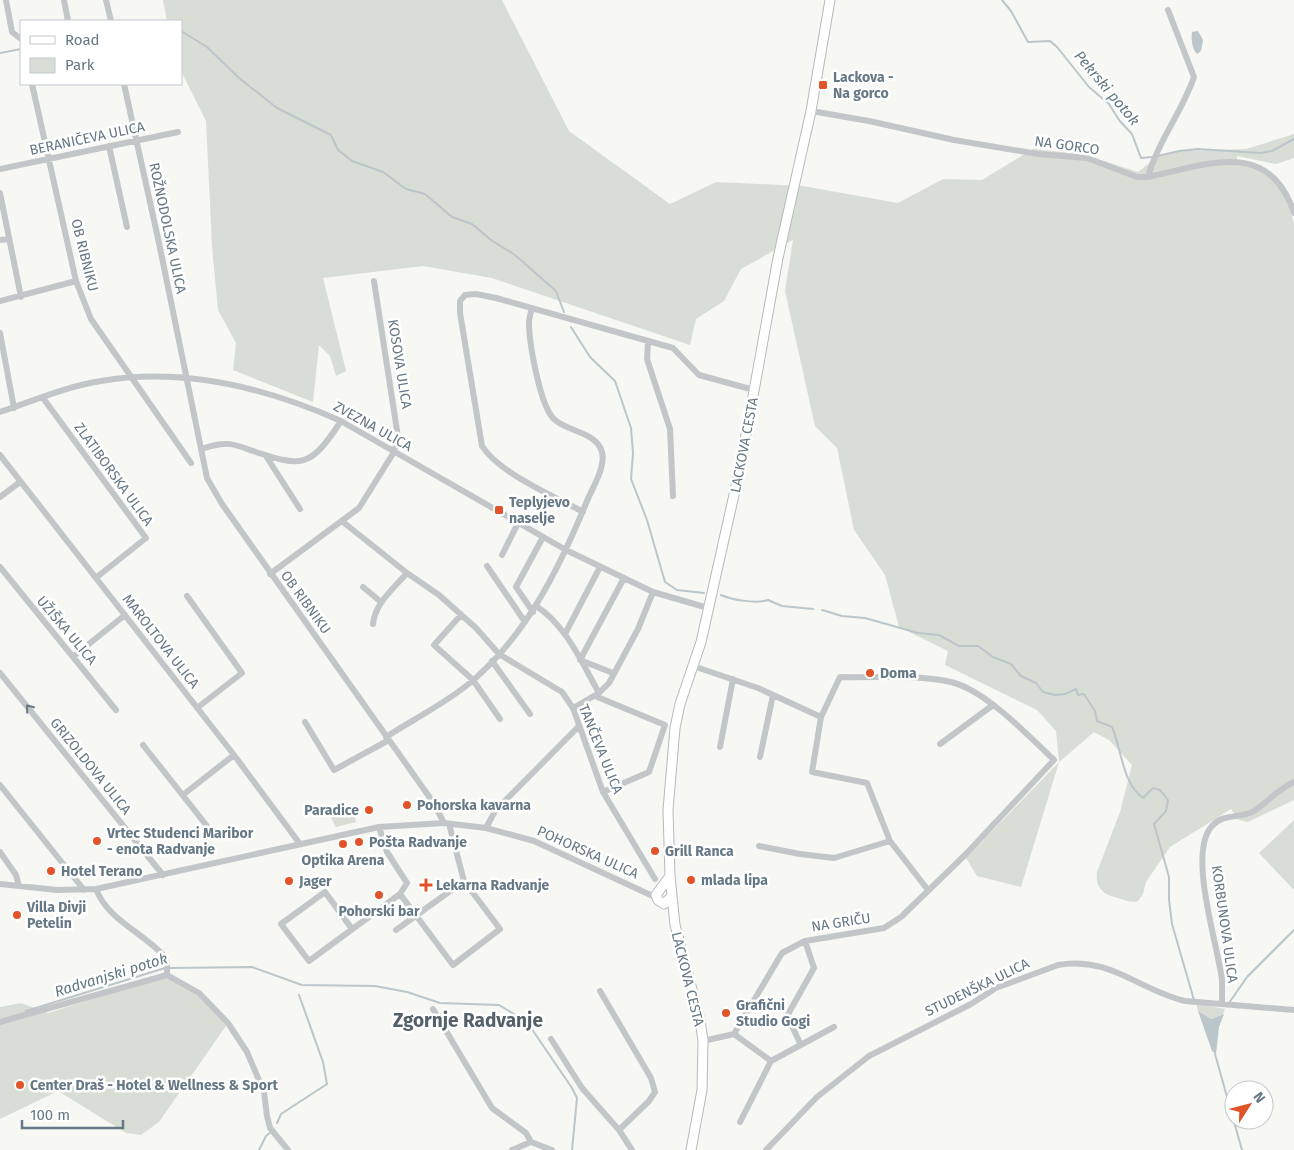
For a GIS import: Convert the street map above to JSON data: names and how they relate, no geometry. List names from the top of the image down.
{
  "streets": {
    "street": [
      "BERANIČEVA ULICA",
      "NA GORCO",
      "ROŽNODOLSKA ULICA",
      "OB RIBNIKU",
      "KOSOVA ULICA",
      "ZVEZNA ULICA",
      "LACKOVA CESTA",
      "ZLATIBORSKA ULICA",
      "UŽIŠKA ULICA",
      "MAROLTOVA ULICA",
      "TANČEVA ULICA",
      "GRIZOLDOVA ULICA",
      "POHORSKA ULICA",
      "NA GRIČU",
      "KORBUNOVA ULICA",
      "STUDENŠKA ULICA"
    ]
  },
  "crossings": [
    ["BERANIČEVA ULICA", "ROŽNODOLSKA ULICA"],
    ["BERANIČEVA ULICA", "OB RIBNIKU"],
    ["NA GORCO", "LACKOVA CESTA"],
    ["ROŽNODOLSKA ULICA", "OB RIBNIKU"],
    ["ROŽNODOLSKA ULICA", "ZVEZNA ULICA"],
    ["OB RIBNIKU", "ZVEZNA ULICA"],
    ["OB RIBNIKU", "POHORSKA ULICA"],
    ["KOSOVA ULICA", "ZVEZNA ULICA"],
    ["ZVEZNA ULICA", "LACKOVA CESTA"],
    ["ZVEZNA ULICA", "ZLATIBORSKA ULICA"],
    ["LACKOVA CESTA", "POHORSKA ULICA"],
    ["ZLATIBORSKA ULICA", "MAROLTOVA ULICA"],
    ["MAROLTOVA ULICA", "POHORSKA ULICA"],
    ["GRIZOLDOVA ULICA", "POHORSKA ULICA"],
    ["KORBUNOVA ULICA", "STUDENŠKA ULICA"]
  ],
  "one_way": ["GRIZOLDOVA ULICA"],
  "districts": ["Zgornje Radvanje"],
  "water": ["Pekrski potok", "Radvanjski potok"],
  "places": {
    "transit": ["Lackova - Na gorco", "Teplyjevo naselje"],
    "other": [
      "Doma",
      "Pohorska kavarna",
      "Paradice",
      "Vrtec Studenci Maribor - enota Radvanje",
      "Pošta Radvanje",
      "Optika Arena",
      "Grill Ranca",
      "Hotel Terano",
      "mlada lipa",
      "Jager",
      "Pohorski bar",
      "Villa Divji Petelin",
      "Grafični Studio Gogi",
      "Center Draš - Hotel & Wellness & Sport"
    ],
    "health": ["Lekarna Radvanje"]
  },
  "legend": ["Road", "Park"],
  "scale_bar": "100 m",
  "north": "top right"
}
